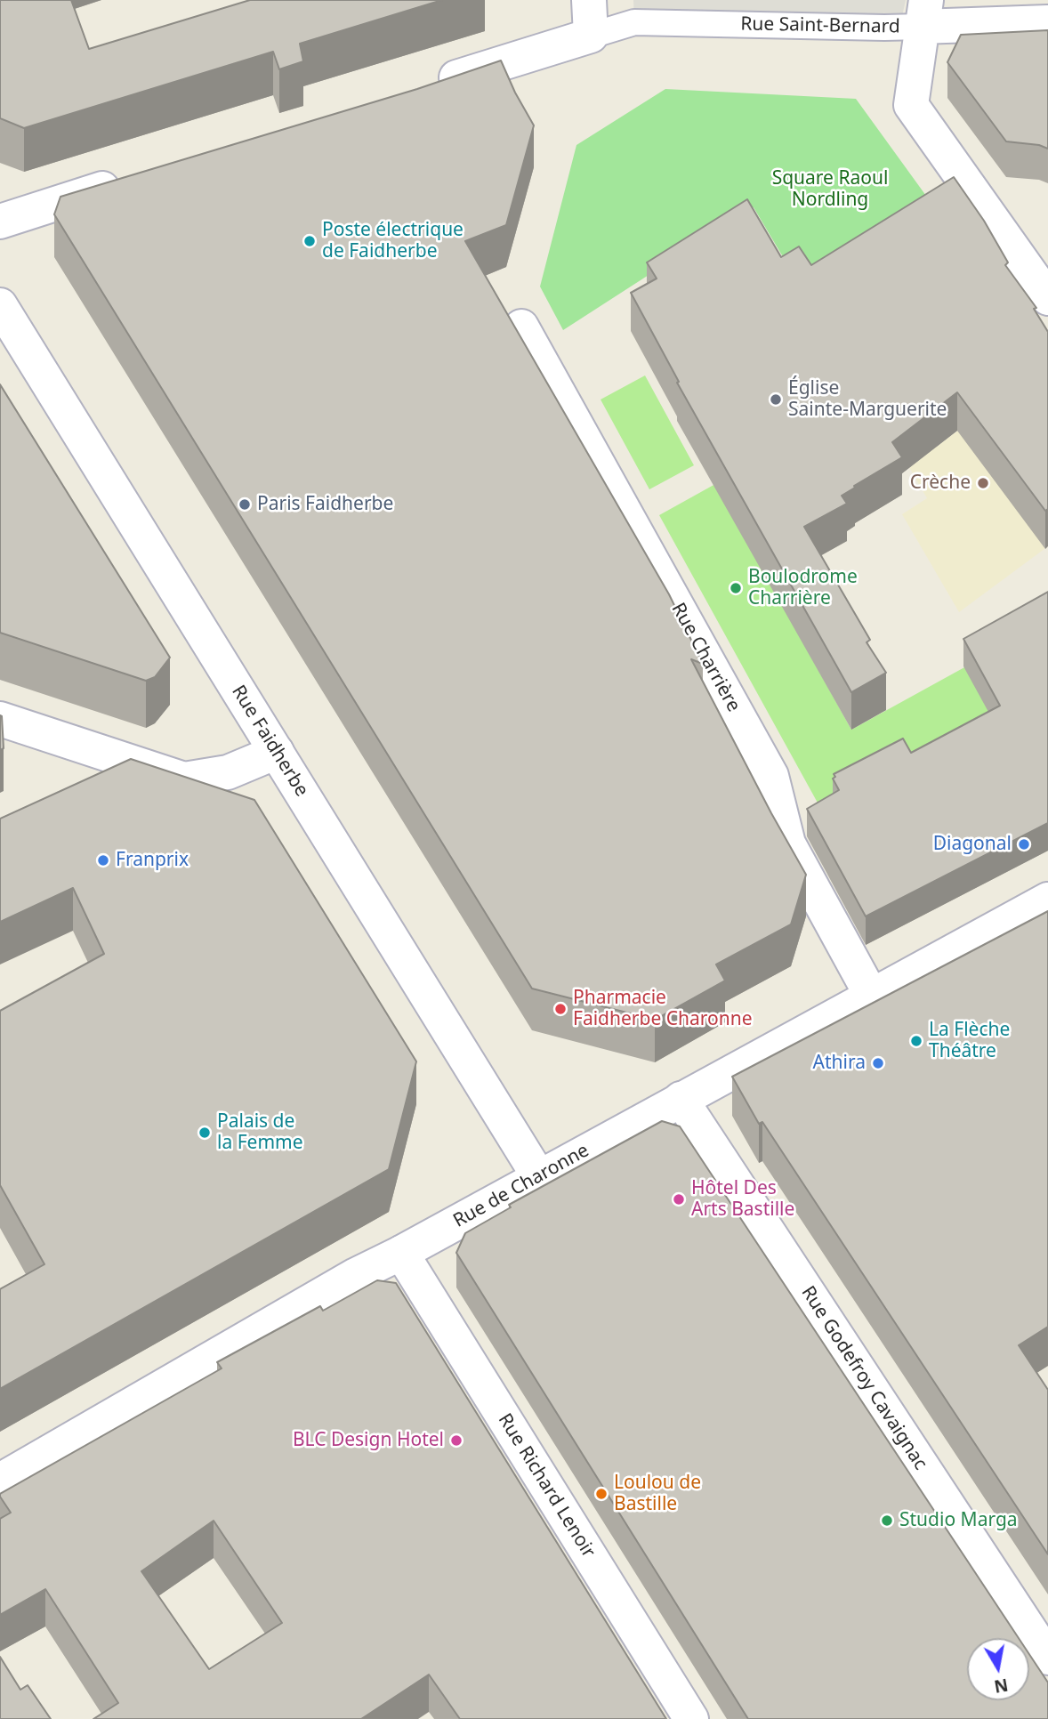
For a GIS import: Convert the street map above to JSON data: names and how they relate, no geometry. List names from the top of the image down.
{
  "streets": {
    "street": [
      "Rue Saint-Bernard",
      "Rue Charrière",
      "Rue Faidherbe",
      "Rue de Charonne",
      "Rue Godefroy Cavaignac",
      "Rue Richard Lenoir"
    ]
  },
  "crossings": [
    ["Rue Charrière", "Rue de Charonne"],
    ["Rue Faidherbe", "Rue de Charonne"],
    ["Rue de Charonne", "Rue Godefroy Cavaignac"],
    ["Rue de Charonne", "Rue Richard Lenoir"]
  ],
  "parks": ["Square Raoul Nordling"],
  "places": [
    "Poste électrique de Faidherbe",
    "Église Sainte-Marguerite",
    "Crèche",
    "Paris Faidherbe",
    "Boulodrome Charrière",
    "Diagonal",
    "Franprix",
    "Pharmacie Faidherbe Charonne",
    "La Flèche Théâtre",
    "Athira",
    "Palais de la Femme",
    "Hôtel Des Arts Bastille",
    "BLC Design Hotel",
    "Loulou de Bastille",
    "Studio Marga"
  ],
  "north": "bottom"
}
